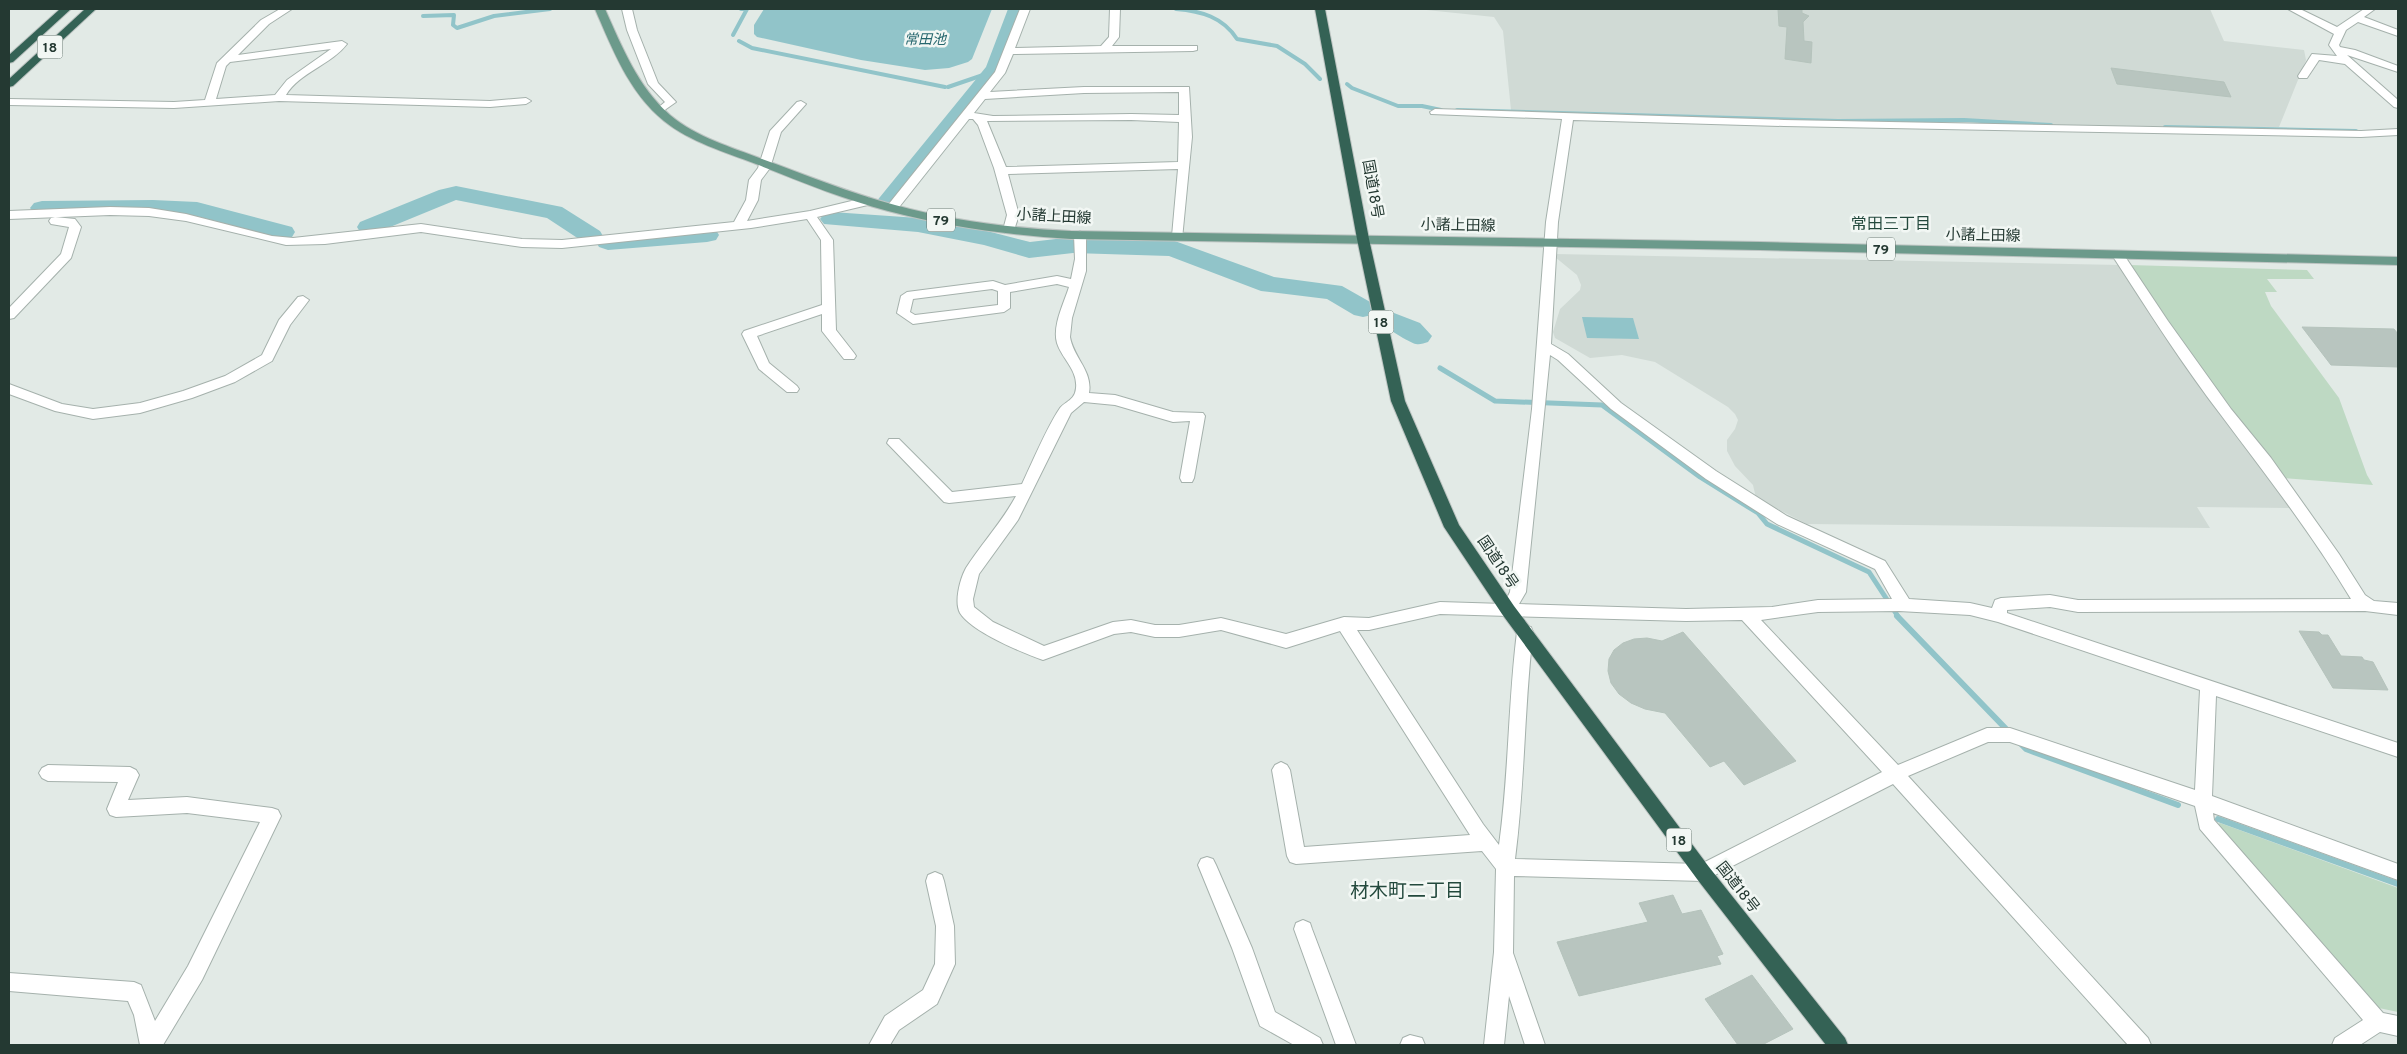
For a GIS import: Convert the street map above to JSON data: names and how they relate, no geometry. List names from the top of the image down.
{
  "streets": {
    "highway": ["18", "国道18号"],
    "main road": ["小諸上田線", "79"]
  },
  "crossings": [
    ["国道18号", "小諸上田線"]
  ],
  "districts": ["常田三丁目", "材木町二丁目"],
  "water": ["常田池"]
}
